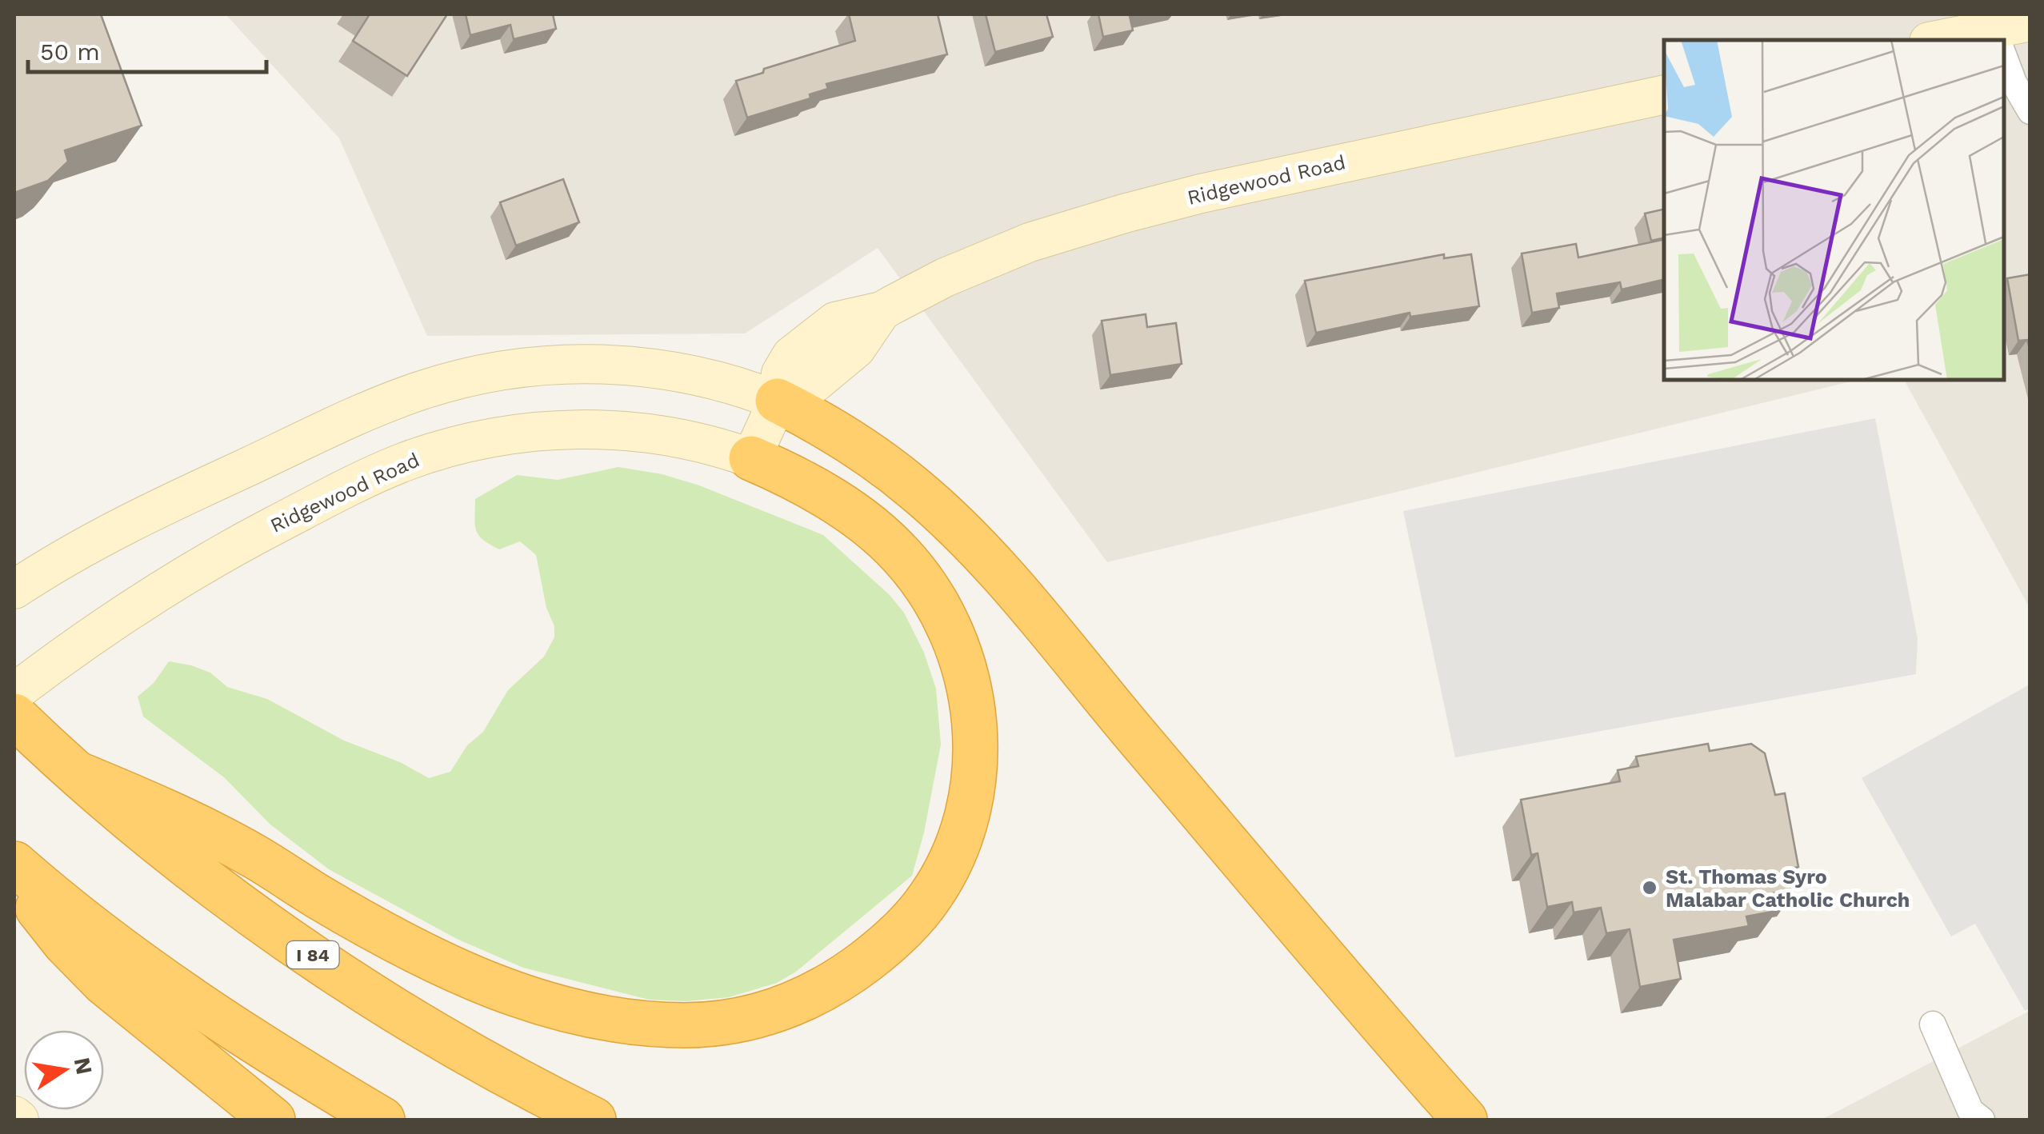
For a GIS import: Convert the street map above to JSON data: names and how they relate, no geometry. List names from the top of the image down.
{
  "streets": {
    "highway": ["I 84"],
    "main road": ["Ridgewood Road"]
  },
  "places": ["St. Thomas Syro Malabar Catholic Church"],
  "scale_bar": "50 m",
  "north": "right"
}
